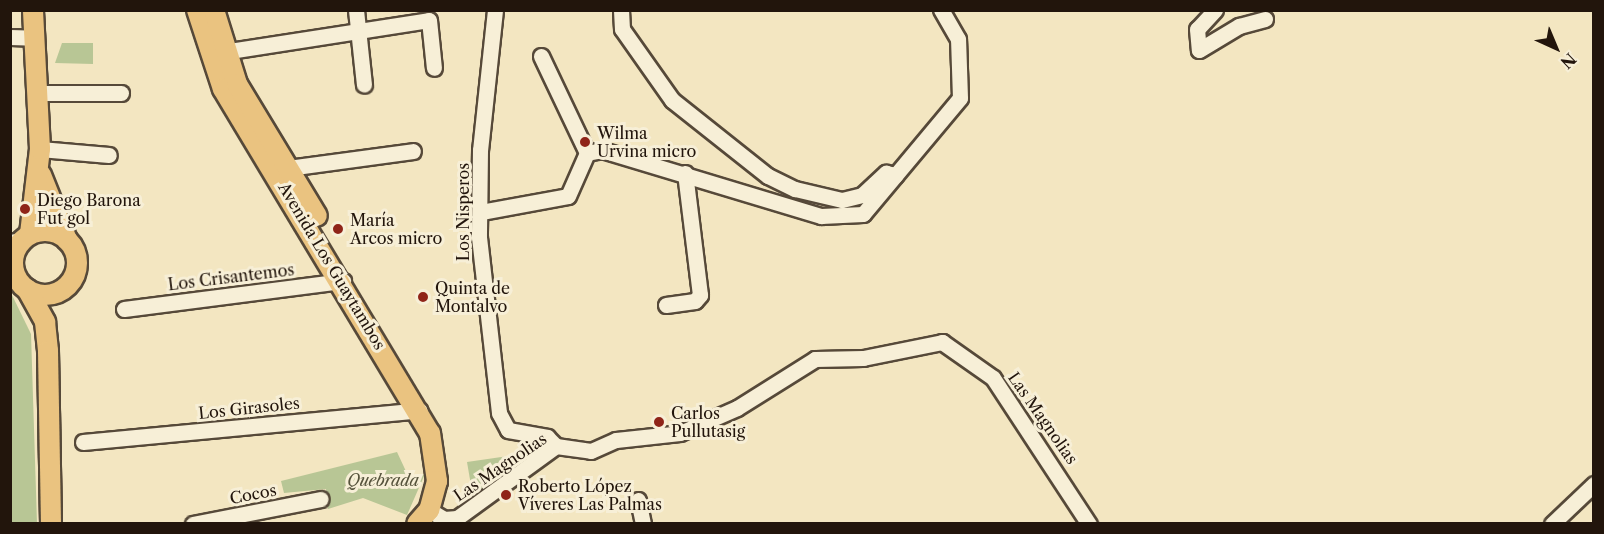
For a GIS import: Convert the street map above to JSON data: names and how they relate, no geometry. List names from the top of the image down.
{
  "streets": {
    "main road": ["Avenida Los Guaytambos"],
    "street": [
      "Los Nisperos",
      "Los Crisantemos",
      "Los Girasoles",
      "Las Magnolias",
      "Cocos"
    ]
  },
  "crossings": [
    ["Los Nisperos", "Las Magnolias"],
    ["Avenida Los Guaytambos", "Los Crisantemos"],
    ["Avenida Los Guaytambos", "Los Girasoles"],
    ["Avenida Los Guaytambos", "Las Magnolias"]
  ],
  "parks": ["Quebrada"],
  "places": [
    "Wilma Urvina micro",
    "Diego Barona Fut gol",
    "María Arcos micro",
    "Quinta de Montalvo",
    "Carlos Pullutasig",
    "Roberto López Víveres Las Palmas"
  ],
  "north": "bottom right"
}
